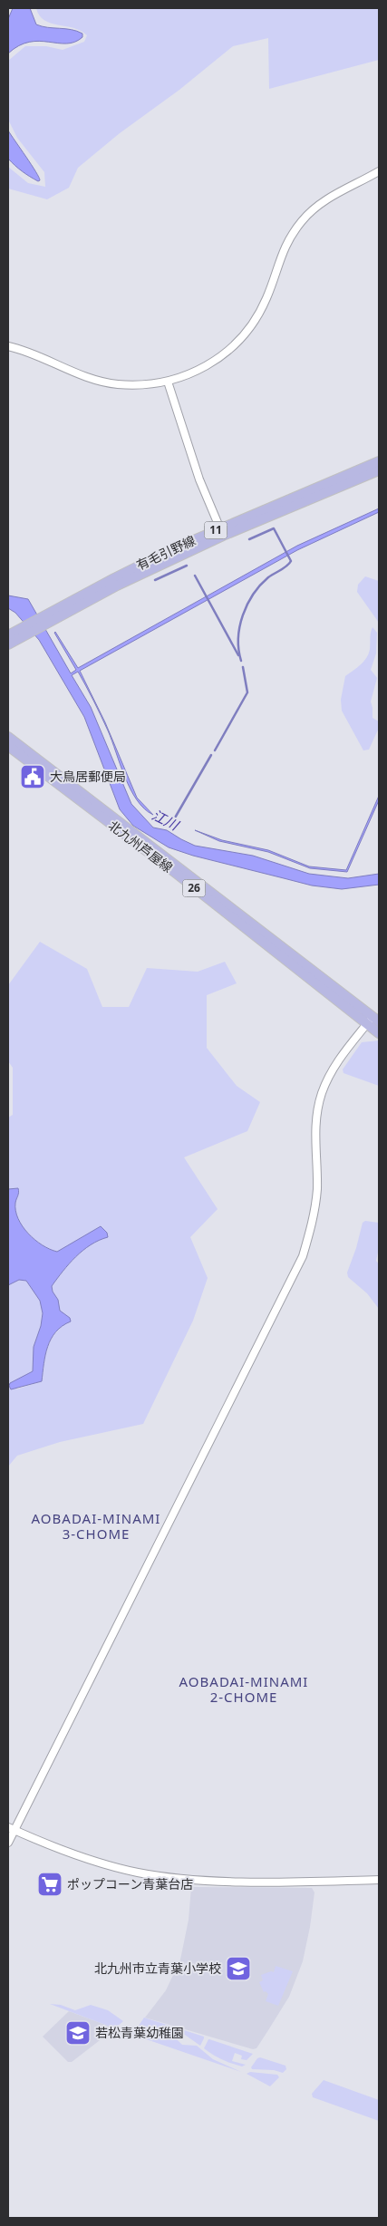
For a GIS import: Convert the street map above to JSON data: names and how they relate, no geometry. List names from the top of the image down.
{
  "streets": {
    "main road": [
      "11",
      "有毛引野線",
      "北九州芦屋線",
      "26"
    ]
  },
  "districts": ["AOBADAI-MINAMI 3-CHOME", "AOBADAI-MINAMI 2-CHOME"],
  "water": ["江川"],
  "places": {
    "public building": ["大鳥居郵便局"],
    "supermarket": ["ポップコーン青葉台店"],
    "school or university": ["北九州市立青葉小学校", "若松青葉幼稚園"]
  }
}
